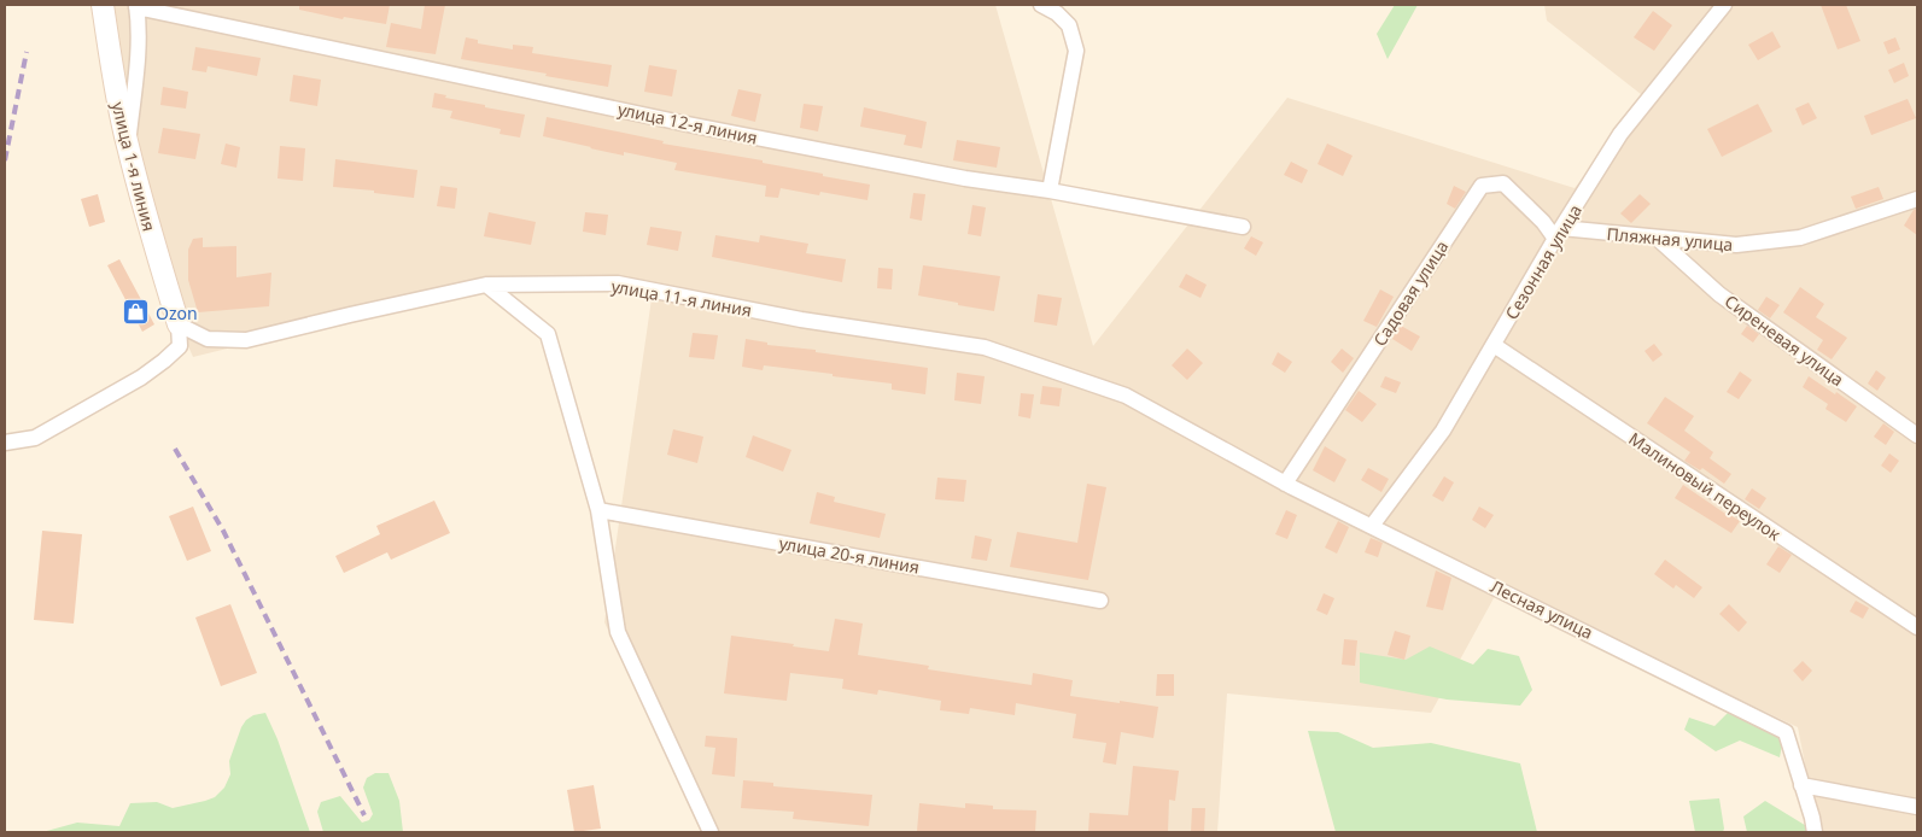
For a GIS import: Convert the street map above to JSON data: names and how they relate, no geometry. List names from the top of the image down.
{
  "streets": {
    "street": [
      "улица 12-я линия",
      "улица 1-я линия",
      "Пляжная улица",
      "Сезонная улица",
      "Садовая улица",
      "улица 11-я линия",
      "Сиреневая улица",
      "Малиновый переулок",
      "улица 20-я линия",
      "Лесная улица"
    ]
  },
  "crossings": [
    ["улица 1-я линия", "улица 11-я линия"],
    ["Пляжная улица", "Сезонная улица"],
    ["Пляжная улица", "Садовая улица"],
    ["Пляжная улица", "Сиреневая улица"],
    ["Сезонная улица", "Садовая улица"],
    ["Сезонная улица", "Малиновый переулок"],
    ["Сезонная улица", "Лесная улица"],
    ["Садовая улица", "Лесная улица"],
    ["улица 11-я линия", "Лесная улица"]
  ],
  "places": {
    "shop": ["Ozon"]
  }
}
